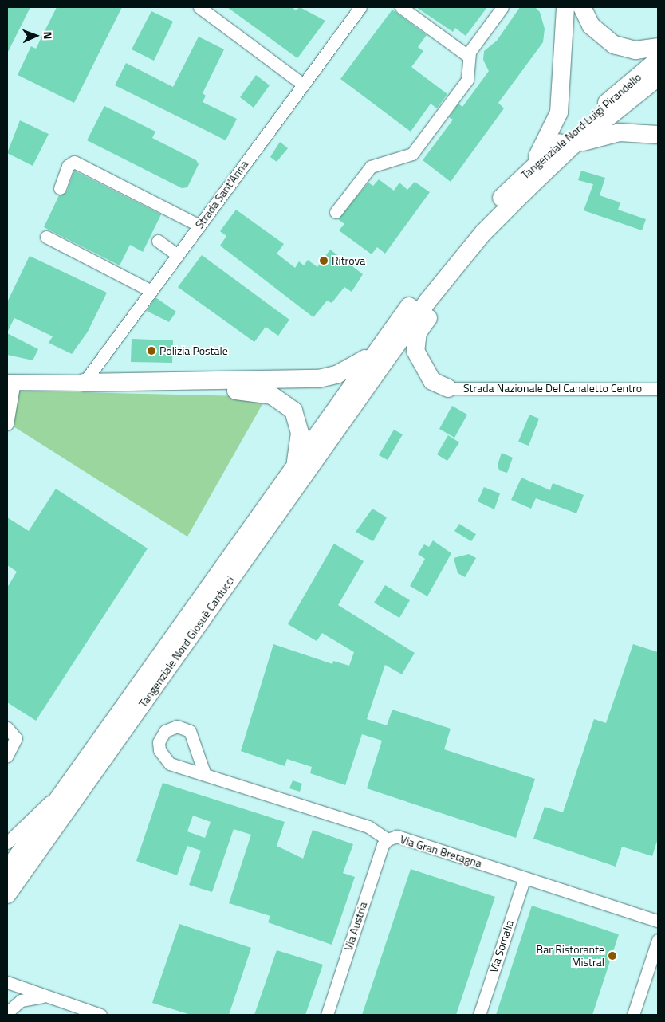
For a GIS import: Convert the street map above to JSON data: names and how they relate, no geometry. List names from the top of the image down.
{
  "streets": {
    "highway": ["Tangenziale Nord Luigi Pirandello", "Tangenziale Nord Giosuè Carducci"],
    "street": [
      "Strada Sant'Anna",
      "Strada Nazionale Del Canaletto Centro",
      "Via Gran Bretagna",
      "Via Austria",
      "Via Somalia"
    ]
  },
  "crossings": [
    ["Tangenziale Nord Luigi Pirandello", "Tangenziale Nord Giosuè Carducci"],
    ["Via Gran Bretagna", "Via Austria"],
    ["Via Gran Bretagna", "Via Somalia"]
  ],
  "places": ["Ritrova", "Polizia Postale", "Bar Ristorante Mistral"],
  "north": "right"
}
